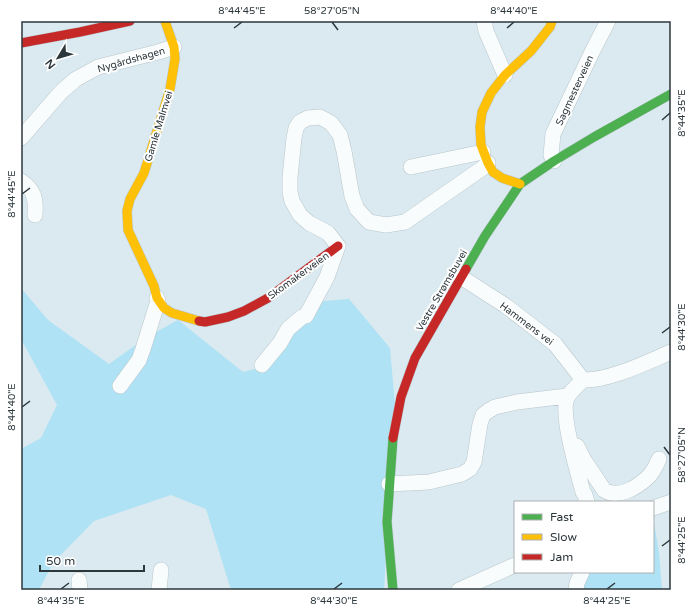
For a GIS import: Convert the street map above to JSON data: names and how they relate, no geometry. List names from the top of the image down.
{
  "streets": {
    "street": [
      "Nygårdshagen",
      "Sagmesterveien",
      "Gamle Malmvei",
      "Skomakerveien",
      "Vestre Strømsbuvei",
      "Hammens vei"
    ]
  },
  "crossings": [
    ["Nygårdshagen", "Gamle Malmvei"],
    ["Sagmesterveien", "Vestre Strømsbuvei"],
    ["Gamle Malmvei", "Skomakerveien"],
    ["Vestre Strømsbuvei", "Hammens vei"]
  ],
  "legend": ["Fast", "Slow", "Jam"],
  "scale_bar": "50 m",
  "north": "bottom left",
  "coordinates": [
    "8°44'45\"E",
    "58°27'05\"N",
    "8°44'40\"E",
    "8°44'35\"E",
    "8°44'30\"E",
    "8°44'25\"E"
  ]
}
